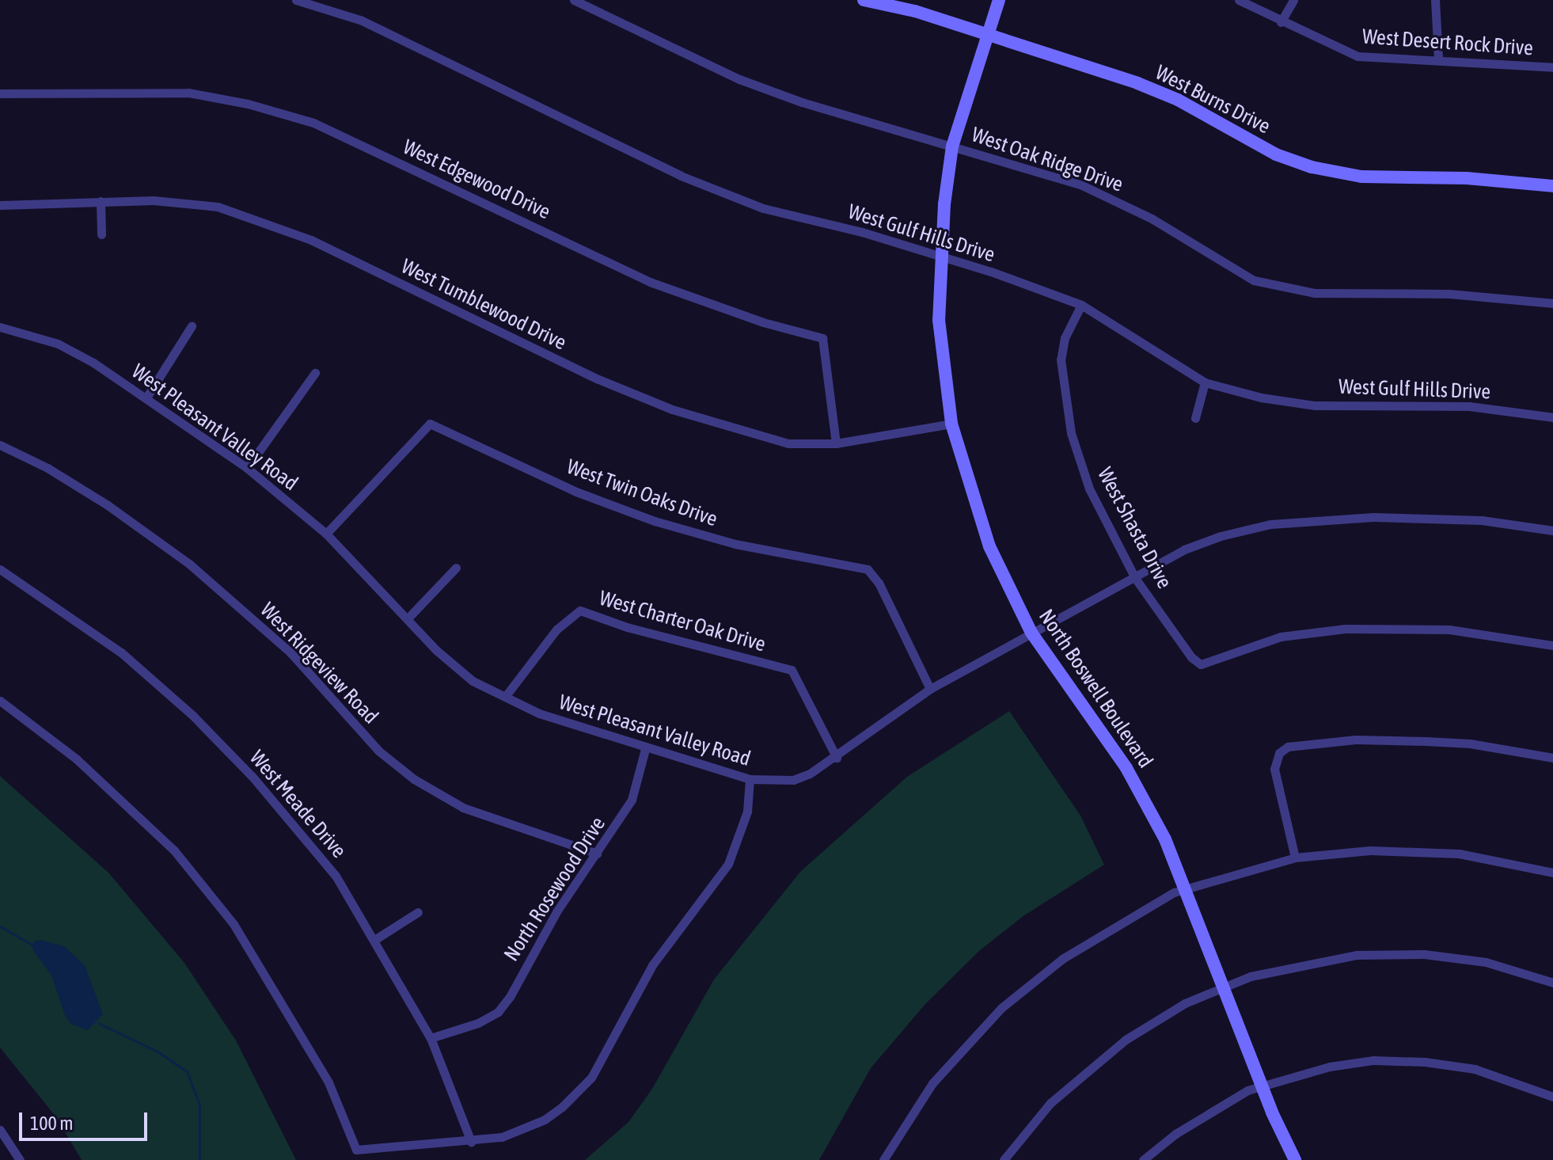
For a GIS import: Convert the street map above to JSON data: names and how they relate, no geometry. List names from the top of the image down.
{
  "streets": {
    "street": [
      "West Desert Rock Drive",
      "West Burns Drive",
      "West Oak Ridge Drive",
      "West Edgewood Drive",
      "West Gulf Hills Drive",
      "West Tumblewood Drive",
      "West Pleasant Valley Road",
      "West Twin Oaks Drive",
      "West Shasta Drive",
      "West Charter Oak Drive",
      "West Ridgeview Road",
      "North Boswell Boulevard",
      "West Meade Drive",
      "North Rosewood Drive"
    ]
  },
  "crossings": [
    ["West Burns Drive", "North Boswell Boulevard"],
    ["West Oak Ridge Drive", "North Boswell Boulevard"],
    ["West Edgewood Drive", "West Tumblewood Drive"],
    ["West Gulf Hills Drive", "West Shasta Drive"],
    ["West Gulf Hills Drive", "North Boswell Boulevard"],
    ["West Tumblewood Drive", "North Boswell Boulevard"],
    ["West Pleasant Valley Road", "West Twin Oaks Drive"],
    ["West Pleasant Valley Road", "West Shasta Drive"],
    ["West Pleasant Valley Road", "West Charter Oak Drive"],
    ["West Pleasant Valley Road", "North Boswell Boulevard"],
    ["West Pleasant Valley Road", "North Rosewood Drive"],
    ["West Ridgeview Road", "North Rosewood Drive"],
    ["West Meade Drive", "North Rosewood Drive"]
  ],
  "scale_bar": "100 m"
}
